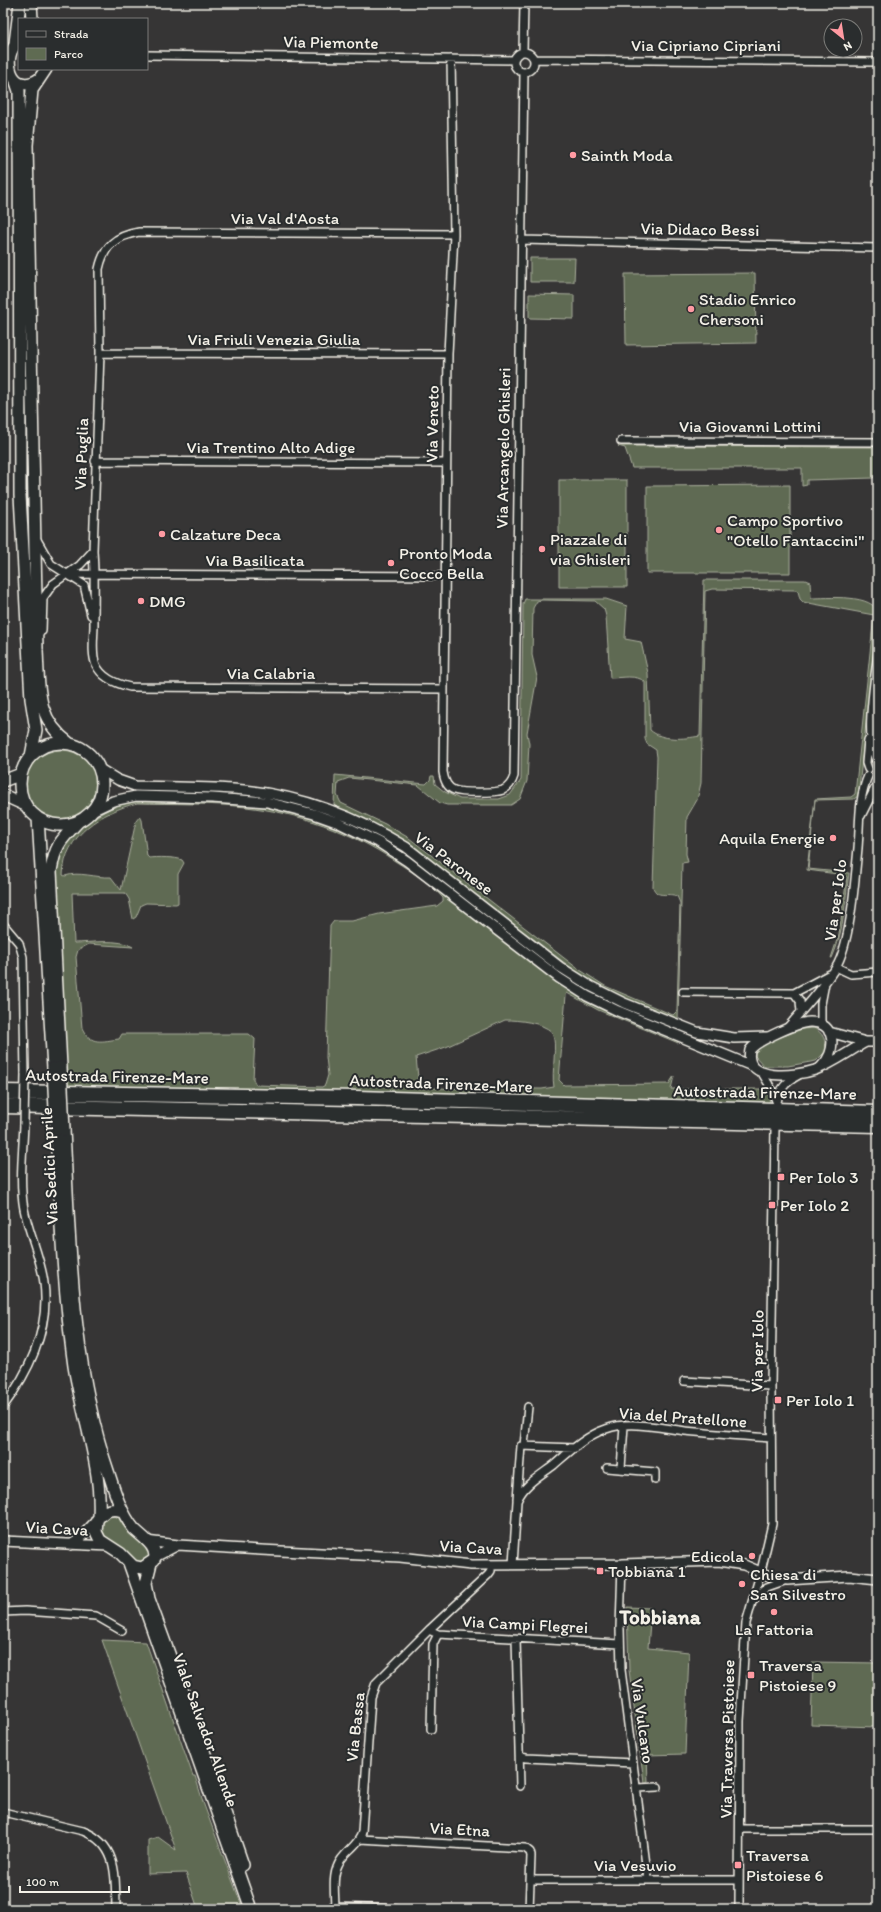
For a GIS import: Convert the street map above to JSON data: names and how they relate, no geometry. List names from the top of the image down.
{
  "streets": {
    "highway": ["Autostrada Firenze-Mare"],
    "main road": ["Via Sedici Aprile", "Viale Salvador Allende"],
    "street": [
      "Via Piemonte",
      "Via Cipriano Cipriani",
      "Via Val d'Aosta",
      "Via Didaco Bessi",
      "Via Friuli Venezia Giulia",
      "Via Veneto",
      "Via Giovanni Lottini",
      "Via Trentino Alto Adige",
      "Via Arcangelo Ghisleri",
      "Via Puglia",
      "Via Basilicata",
      "Via Calabria",
      "Via Paronese",
      "Via per Iolo",
      "Via del Pratellone",
      "Via Cava",
      "Via Campi Flegrei",
      "Via Vulcano",
      "Via Bassa",
      "Via Traversa Pistoiese",
      "Via Etna",
      "Via Vesuvio"
    ]
  },
  "crossings": [
    ["Via Piemonte", "Via Cipriano Cipriani"],
    ["Via Piemonte", "Via Veneto"],
    ["Via Piemonte", "Via Arcangelo Ghisleri"],
    ["Via Cipriano Cipriani", "Via Arcangelo Ghisleri"],
    ["Via Val d'Aosta", "Via Veneto"],
    ["Via Val d'Aosta", "Via Puglia"],
    ["Via Didaco Bessi", "Via Arcangelo Ghisleri"],
    ["Via Friuli Venezia Giulia", "Via Veneto"],
    ["Via Friuli Venezia Giulia", "Via Puglia"],
    ["Via Veneto", "Via Trentino Alto Adige"],
    ["Via Veneto", "Via Arcangelo Ghisleri"],
    ["Via Veneto", "Via Basilicata"],
    ["Via Veneto", "Via Calabria"],
    ["Via Trentino Alto Adige", "Via Puglia"],
    ["Via Puglia", "Via Basilicata"],
    ["Via Puglia", "Via Calabria"],
    ["Via Paronese", "Via Sedici Aprile"],
    ["Via per Iolo", "Via del Pratellone"],
    ["Via per Iolo", "Via Cava"],
    ["Via per Iolo", "Via Traversa Pistoiese"],
    ["Via Sedici Aprile", "Via Cava"],
    ["Via Sedici Aprile", "Viale Salvador Allende"],
    ["Via Cava", "Via Vulcano"],
    ["Via Cava", "Via Bassa"],
    ["Via Cava", "Via Traversa Pistoiese"],
    ["Via Campi Flegrei", "Via Vulcano"],
    ["Via Campi Flegrei", "Via Bassa"],
    ["Via Vulcano", "Via Vesuvio"],
    ["Via Bassa", "Via Etna"],
    ["Via Traversa Pistoiese", "Via Vesuvio"],
    ["Via Etna", "Via Vesuvio"]
  ],
  "districts": ["Tobbiana"],
  "places": {
    "other": [
      "Sainth Moda",
      "Stadio Enrico Chersoni",
      "Campo Sportivo \"Otello Fantaccini\"",
      "Calzature Deca",
      "Piazzale di via Ghisleri",
      "Pronto Moda Cocco Bella",
      "DMG",
      "Aquila Energie",
      "Edicola",
      "Chiesa di San Silvestro",
      "La Fattoria"
    ],
    "transit": [
      "Per Iolo 3",
      "Per Iolo 2",
      "Per Iolo 1",
      "Tobbiana 1",
      "Traversa Pistoiese 9",
      "Traversa Pistoiese 6"
    ]
  },
  "legend": ["Strada", "Parco"],
  "scale_bar": "100 m",
  "north": "bottom right"
}
